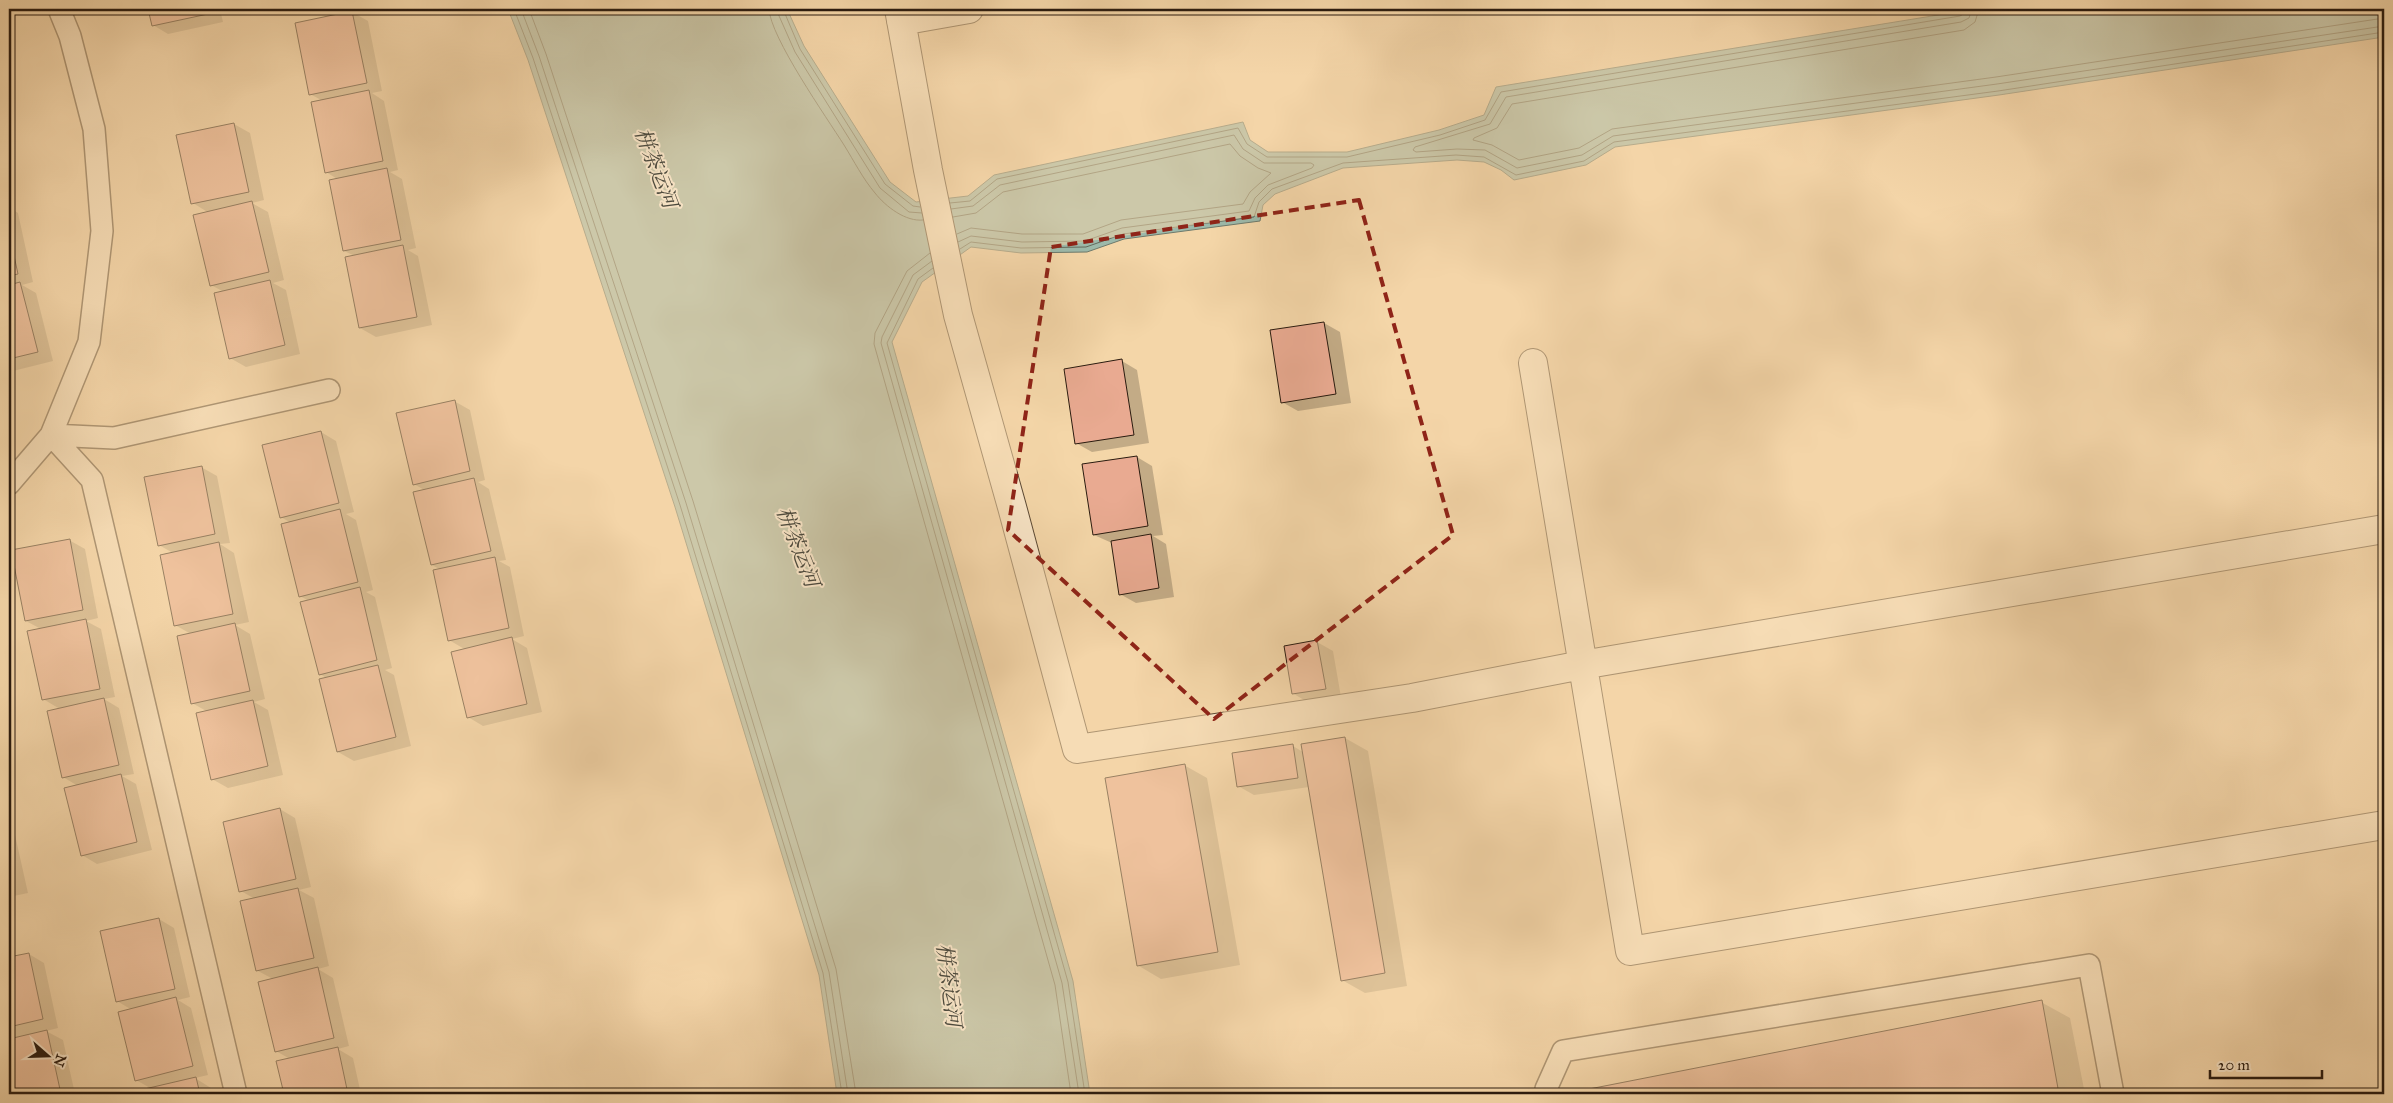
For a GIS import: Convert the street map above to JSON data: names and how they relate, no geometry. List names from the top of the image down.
{
  "water": ["栟茶运河"],
  "scale_bar": "20 m",
  "north": "right"
}
